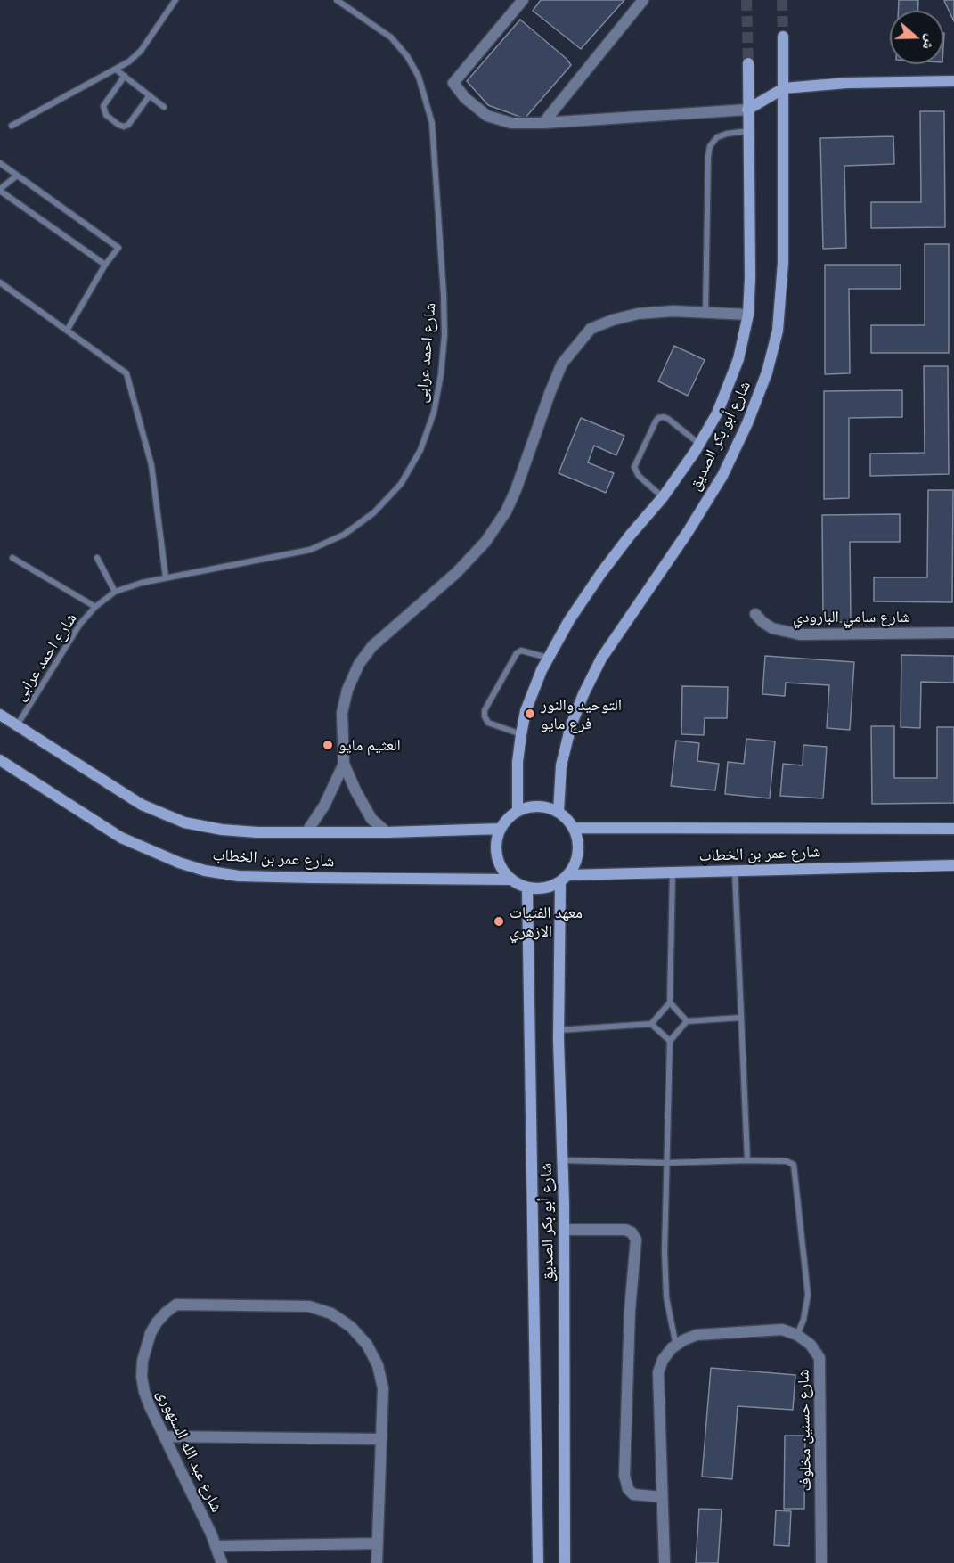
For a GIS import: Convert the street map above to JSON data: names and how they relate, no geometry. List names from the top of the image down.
{
  "streets": {
    "street": [
      "شارع أبو بكر الصديق",
      "شارع سامي البارودي",
      "شارع عمر بن الخطاب",
      "شارع حسنين مخلوف",
      "شارع عبد الله السنهورى"
    ],
    "lane": ["شارع احمد عرابى"]
  },
  "crossings": [
    ["شارع احمد عرابى", "شارع عمر بن الخطاب"],
    ["شارع أبو بكر الصديق", "شارع عمر بن الخطاب"]
  ],
  "places": ["التوحيد والنور فرع مايو", "العثيم مايو", "معهد الفتيات الازهري"],
  "north": "right"
}
